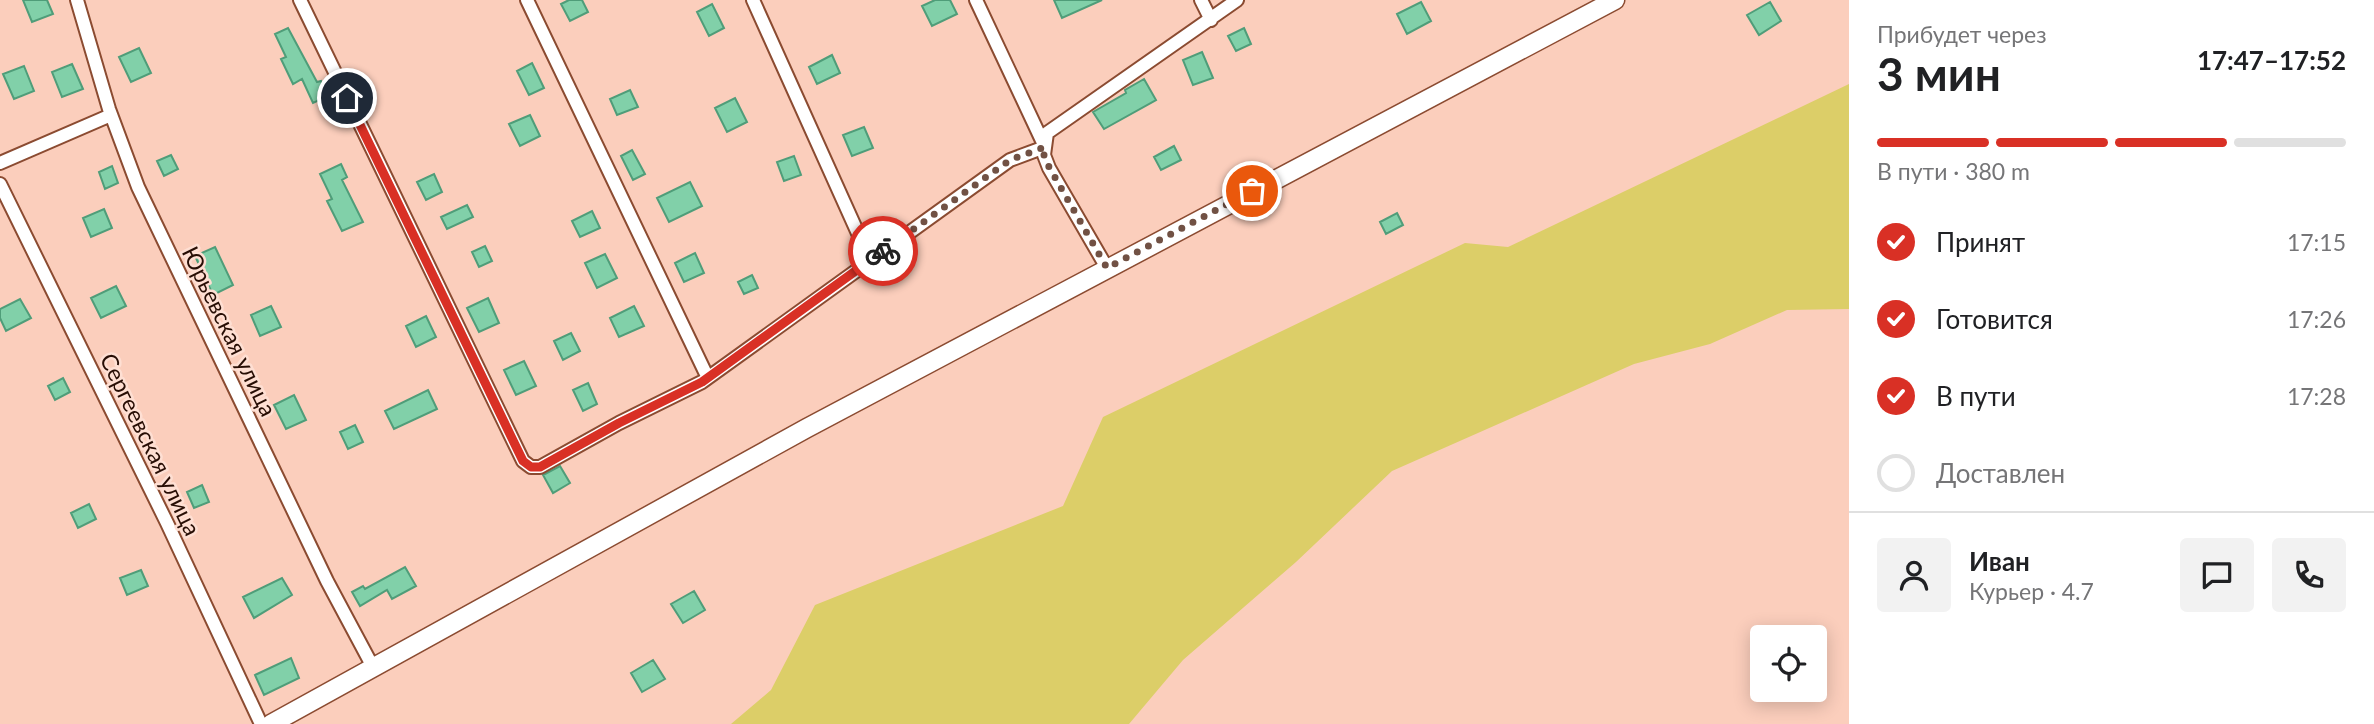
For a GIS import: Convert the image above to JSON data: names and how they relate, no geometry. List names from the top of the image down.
{
  "streets": {
    "street": ["Юрьевская улица", "Сергеевская улица"]
  },
  "page": {
    "heading": ["3 мин", "Прибудет через", "17:47–17:52"],
    "panel": ["Иван", "Курьер · 4.7"],
    "bar": "В пути · 380 m",
    "list": [
      ["Принят", "17:15"],
      ["Готовится", "17:26"],
      ["В пути", "17:28"],
      "Доставлен"
    ]
  }
}
